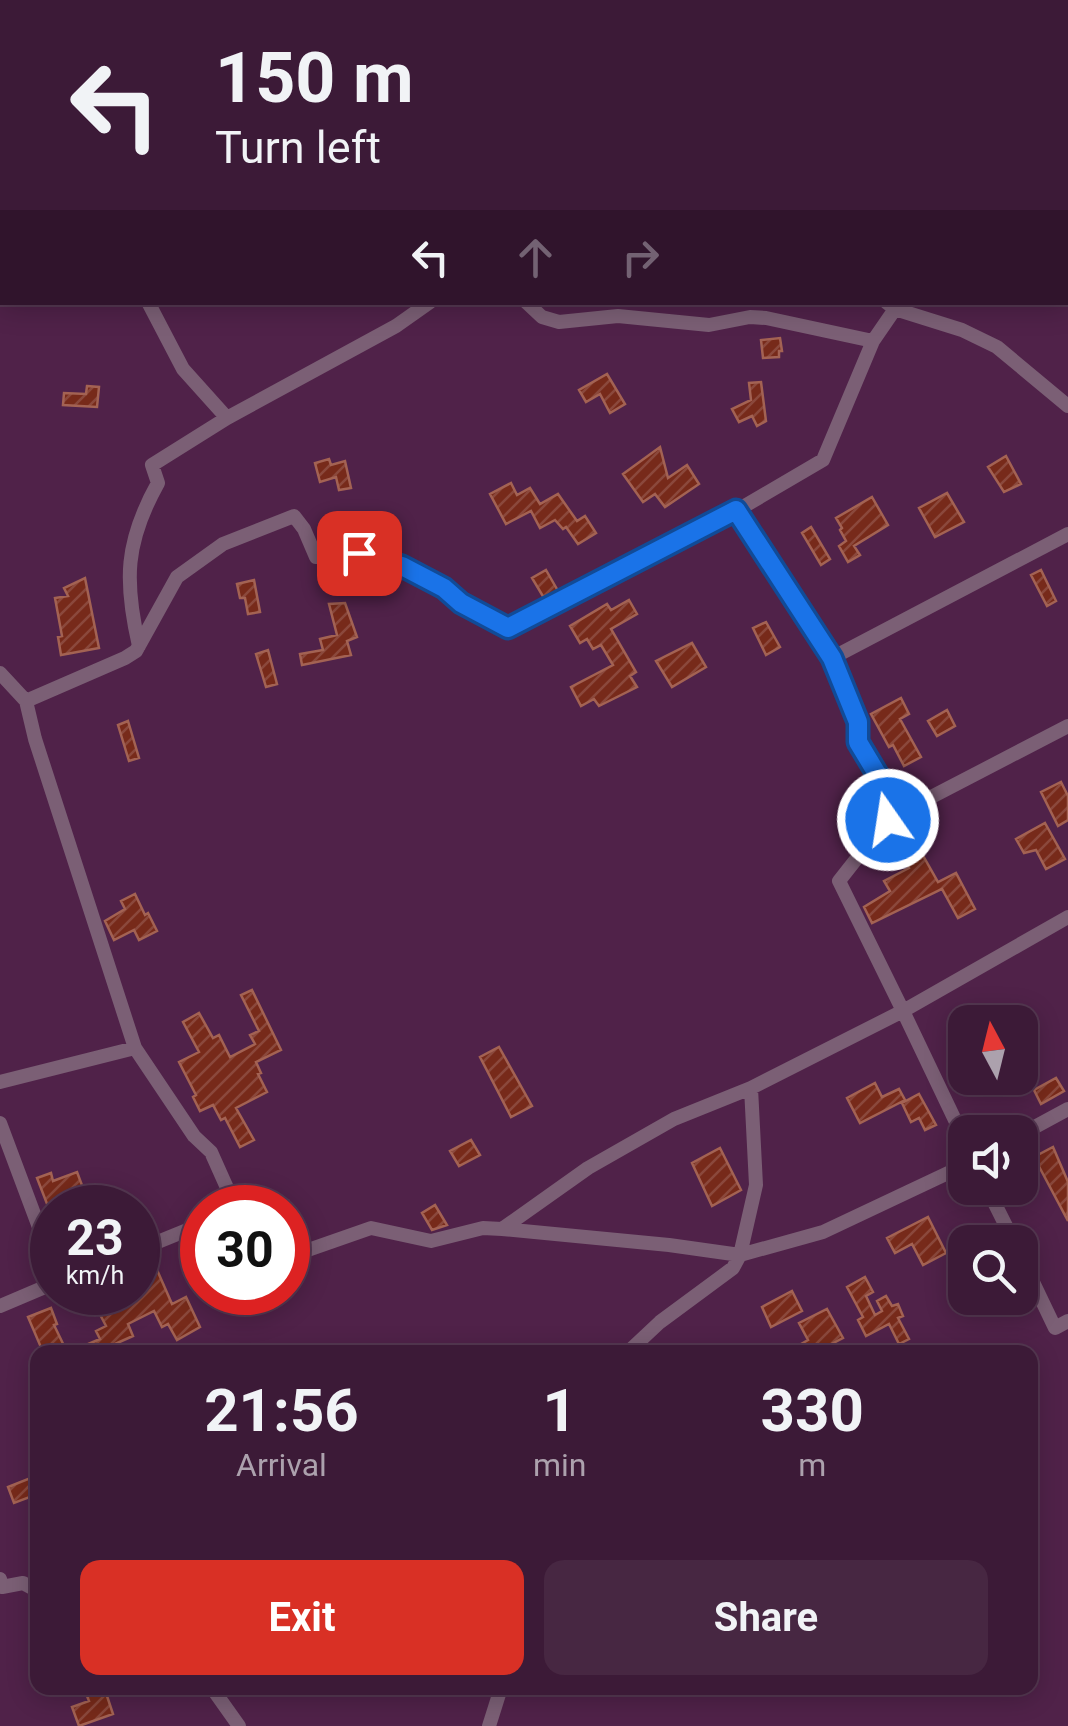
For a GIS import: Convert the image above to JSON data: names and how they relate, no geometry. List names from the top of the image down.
{
  "north": "top",
  "page": {
    "turn": ["150 m", "Turn left"],
    "speed": "23 km/h",
    "limit": "30",
    "eta": [
      "21:56",
      "Arrival",
      "1",
      "min",
      "330",
      "m"
    ],
    "buttons": ["Exit", "Share"]
  }
}
